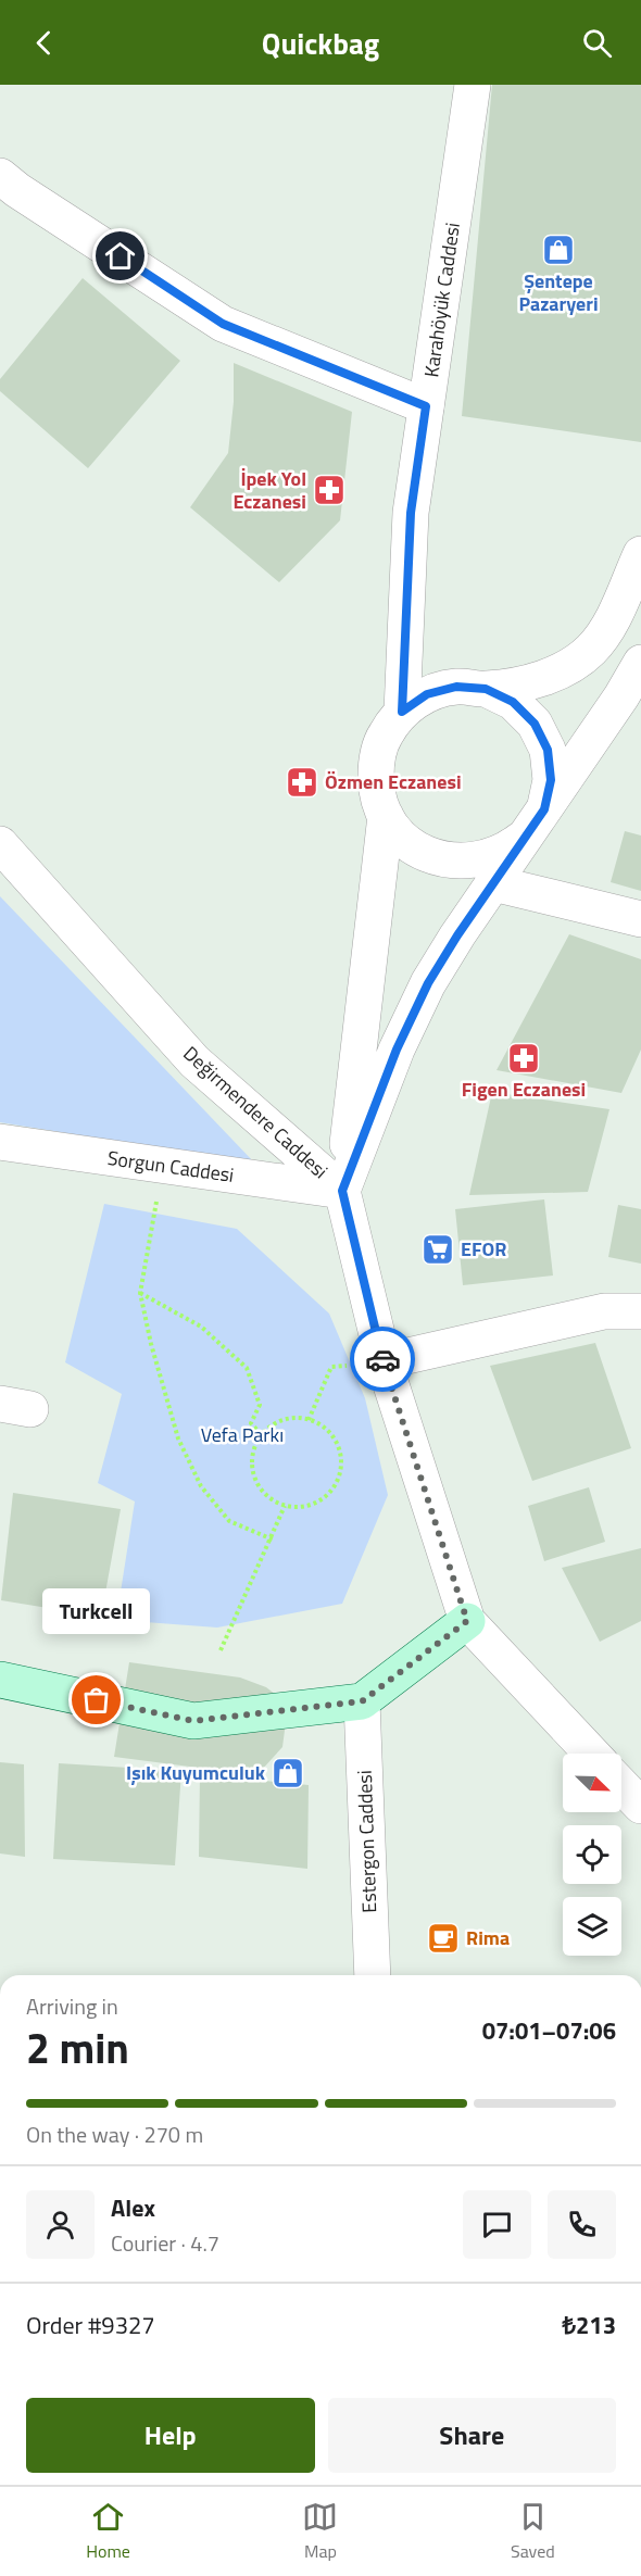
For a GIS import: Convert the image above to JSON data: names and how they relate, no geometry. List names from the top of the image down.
{
  "streets": {
    "street": [
      "Karahöyük Caddesi",
      "Değirmendere Caddesi",
      "Sorgun Caddesi",
      "Estergon Caddesi"
    ]
  },
  "crossings": [
    ["Değirmendere Caddesi", "Sorgun Caddesi"]
  ],
  "parks": ["Vefa Parkı"],
  "places": {
    "shop": ["Şentepe Pazaryeri", "Işık Kuyumculuk"],
    "pharmacy": ["İpek Yol Eczanesi", "Özmen Eczanesi", "Figen Eczanesi"],
    "supermarket": ["EFOR"],
    "other": ["Turkcell"],
    "cafe": ["Rima"]
  },
  "north": "bottom right",
  "page": {
    "header": "Quickbag",
    "bubble": "Turkcell",
    "heading": ["2 min", "Arriving in", "07:01–07:06"],
    "panel": [
      "Alex",
      "Courier · 4.7",
      "Order #9327",
      "₺213"
    ],
    "bar": "On the way · 270 m",
    "buttons": ["Help", "Share"],
    "tabs": ["Home", "Map", "Saved"]
  }
}
